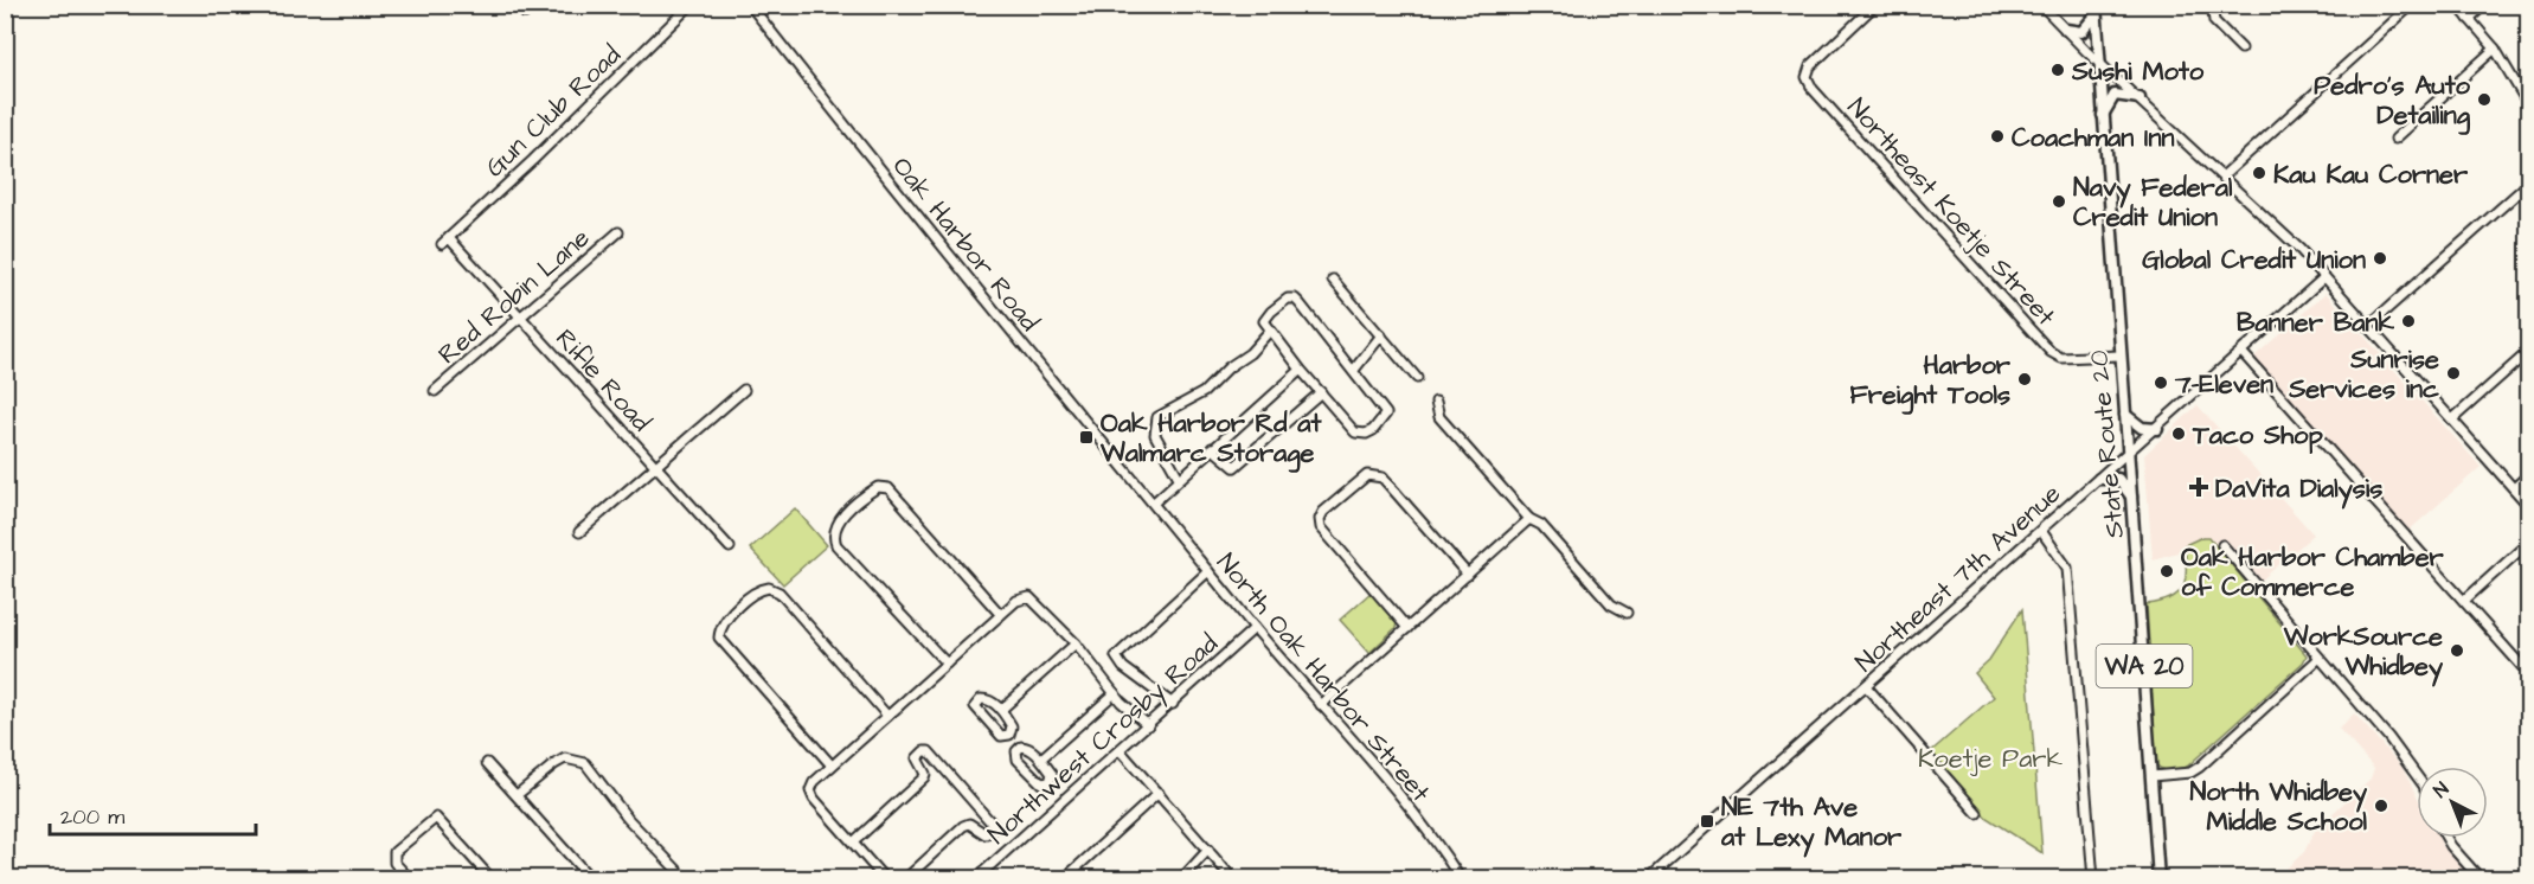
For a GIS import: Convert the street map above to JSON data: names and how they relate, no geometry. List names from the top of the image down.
{
  "streets": {
    "main road": ["State Route 20", "WA 20"],
    "street": [
      "Gun Club Road",
      "Northeast Koetje Street",
      "Oak Harbor Road",
      "Red Robin Lane",
      "Rifle Road",
      "Northeast 7th Avenue",
      "North Oak Harbor Street",
      "Northwest Crosby Road"
    ]
  },
  "crossings": [
    ["Gun Club Road", "Rifle Road"],
    ["Northeast Koetje Street", "State Route 20"],
    ["Oak Harbor Road", "North Oak Harbor Street"],
    ["Red Robin Lane", "Rifle Road"],
    ["State Route 20", "Northeast 7th Avenue"],
    ["North Oak Harbor Street", "Northwest Crosby Road"]
  ],
  "parks": ["Koetje Park"],
  "places": {
    "other": [
      "Sushi Moto",
      "Pedro’s Auto Detailing",
      "Coachman Inn",
      "Kau Kau Corner",
      "Navy Federal Credit Union",
      "Global Credit Union",
      "Banner Bank",
      "Sunrise Services inc",
      "Harbor Freight Tools",
      "7-Eleven",
      "Taco Shop",
      "Oak Harbor Chamber of Commerce",
      "WorkSource Whidbey",
      "North Whidbey Middle School"
    ],
    "transit": ["Oak Harbor Rd at Walmarc Storage", "NE 7th Ave at Lexy Manor"],
    "health": ["DaVita Dialysis"]
  },
  "scale_bar": "200 m",
  "north": "top left"
}
